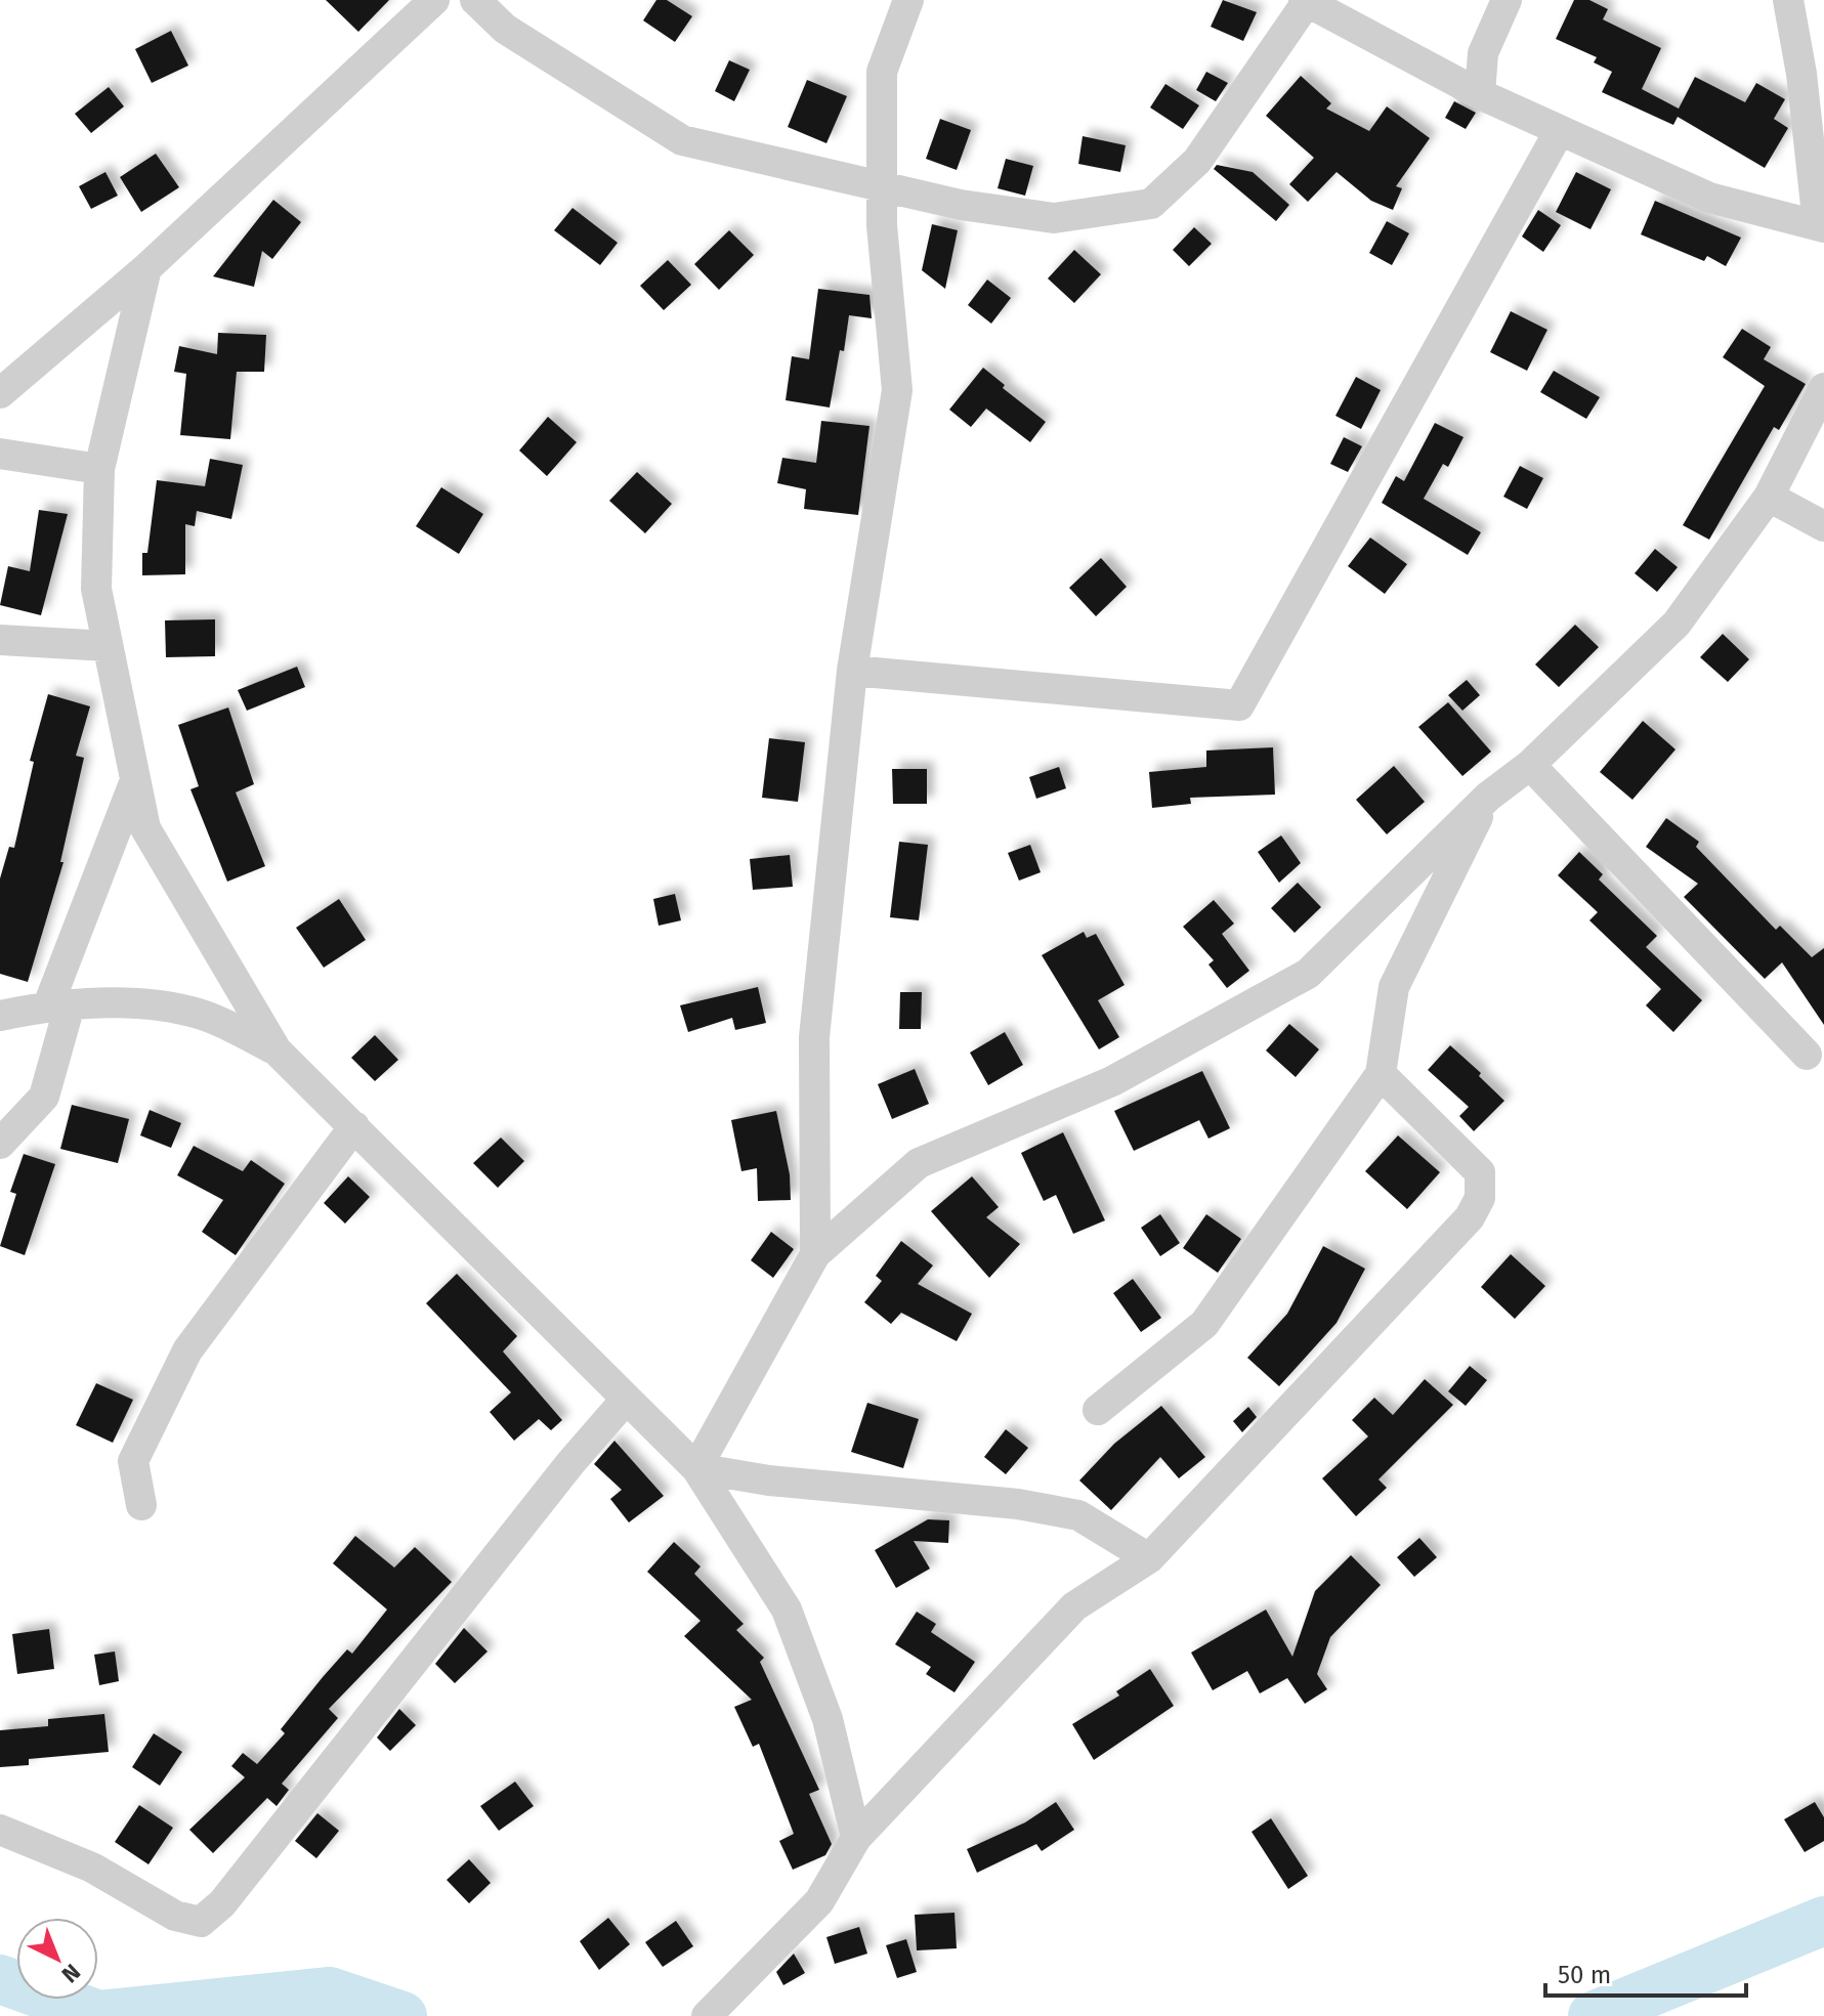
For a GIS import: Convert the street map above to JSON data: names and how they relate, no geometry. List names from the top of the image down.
{
  "scale_bar": "50 m",
  "north": "bottom right"
}
